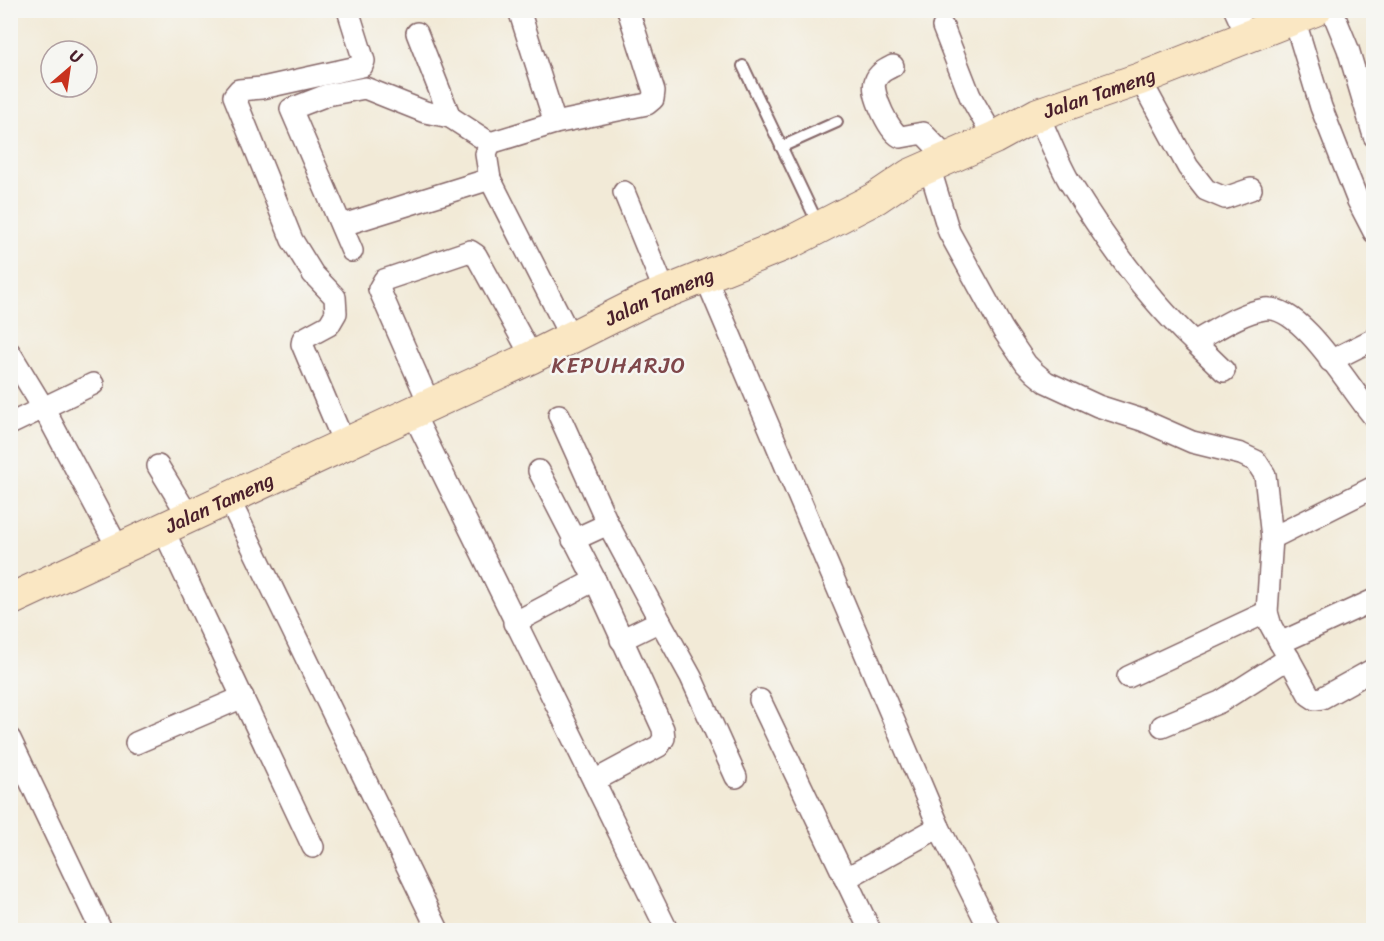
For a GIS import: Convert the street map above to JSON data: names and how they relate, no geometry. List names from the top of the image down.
{
  "streets": {
    "street": ["Jalan Tameng"]
  },
  "districts": ["KEPUHARJO"],
  "north": "top right"
}
